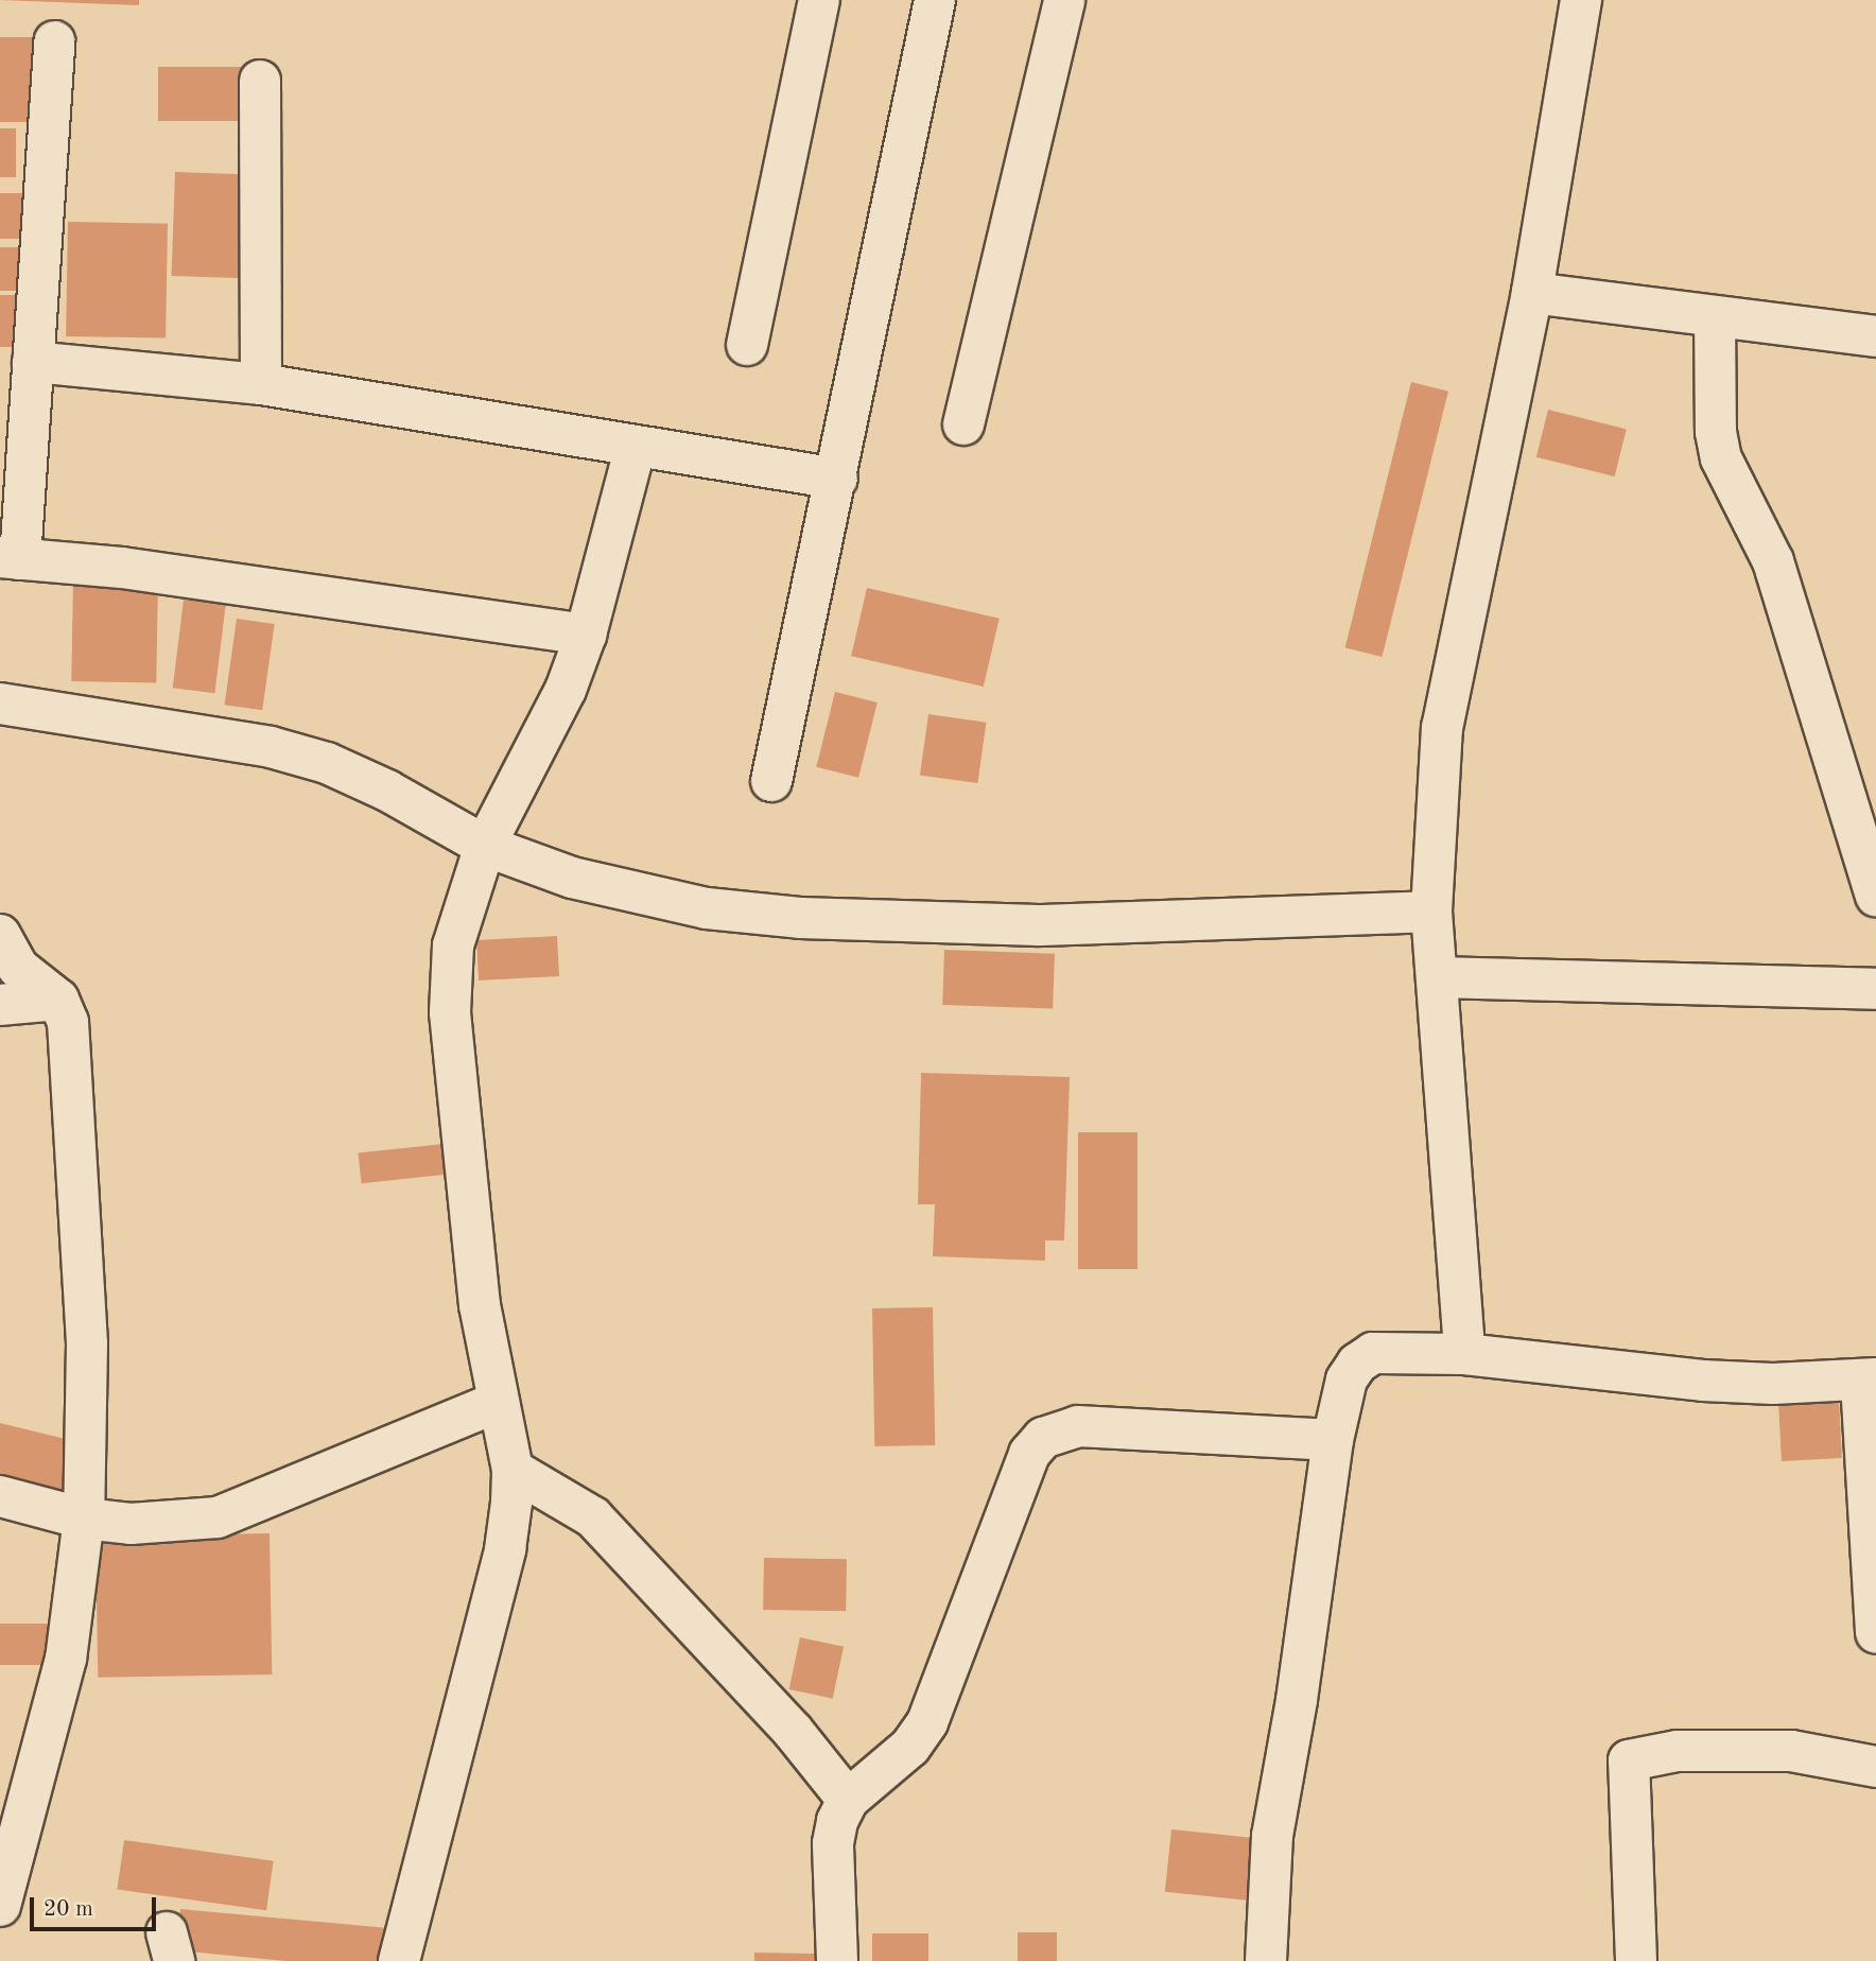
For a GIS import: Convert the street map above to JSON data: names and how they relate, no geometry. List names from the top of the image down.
{
  "scale_bar": "20 m"
}
